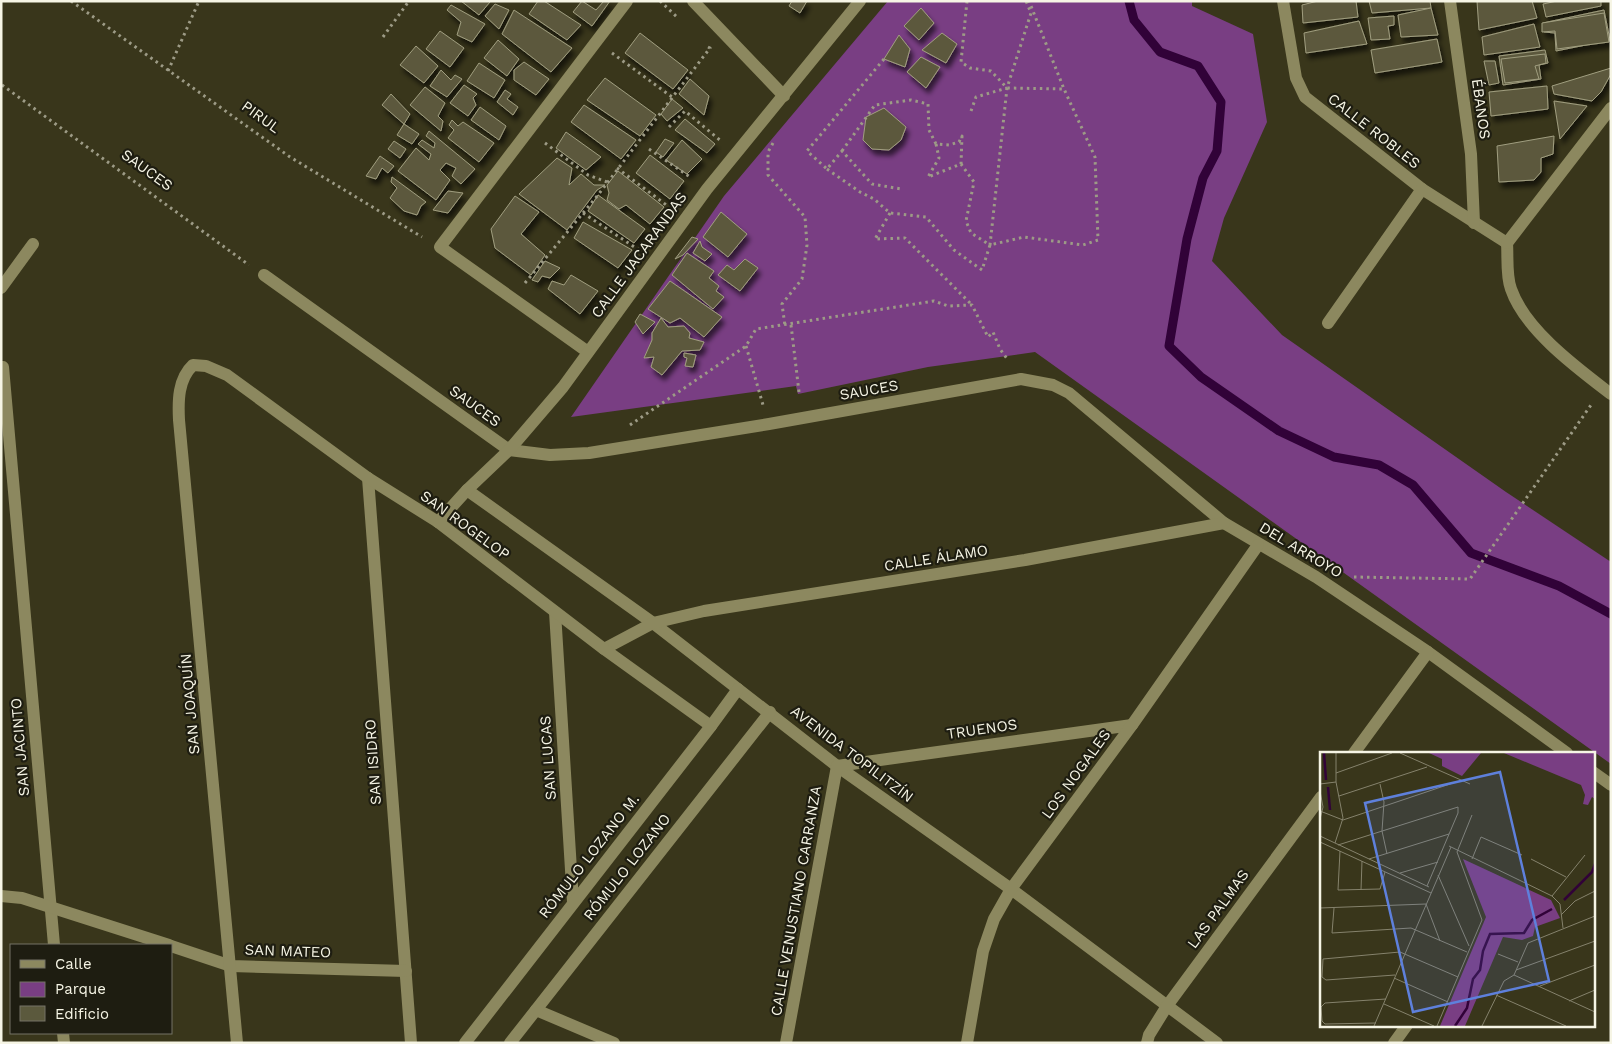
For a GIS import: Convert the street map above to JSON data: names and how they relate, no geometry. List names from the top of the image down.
{
  "streets": {
    "street": [
      "ÉBANOS",
      "CALLE ROBLES",
      "SAUCES",
      "CALLE JACARANDAS",
      "SAN ROGELOP",
      "DEL ARROYO",
      "CALLE ÁLAMO",
      "SAN JOAQUÍN",
      "TRUENOS",
      "SAN JACINTO",
      "AVENIDA TOPILITZÍN",
      "SAN LUCAS",
      "SAN ISIDRO",
      "LOS NOGALES",
      "RÓMULO LOZANO M.",
      "RÓMULO LOZANO",
      "CALLE VENUSTIANO CARRANZA",
      "LAS PALMAS",
      "SAN MATEO"
    ],
    "path": ["PIRUL"]
  },
  "crossings": [
    ["ÉBANOS", "CALLE ROBLES"],
    ["SAUCES", "CALLE JACARANDAS"],
    ["SAUCES", "DEL ARROYO"],
    ["CALLE JACARANDAS", "SAN ROGELOP"],
    ["CALLE JACARANDAS", "AVENIDA TOPILITZÍN"],
    ["SAN ROGELOP", "CALLE ÁLAMO"],
    ["SAN ROGELOP", "SAN JOAQUÍN"],
    ["SAN ROGELOP", "SAN LUCAS"],
    ["SAN ROGELOP", "SAN ISIDRO"],
    ["SAN ROGELOP", "RÓMULO LOZANO M."],
    ["DEL ARROYO", "CALLE ÁLAMO"],
    ["DEL ARROYO", "LOS NOGALES"],
    ["CALLE ÁLAMO", "AVENIDA TOPILITZÍN"],
    ["SAN JOAQUÍN", "SAN MATEO"],
    ["TRUENOS", "AVENIDA TOPILITZÍN"],
    ["TRUENOS", "LOS NOGALES"],
    ["TRUENOS", "CALLE VENUSTIANO CARRANZA"],
    ["SAN JACINTO", "SAN MATEO"],
    ["AVENIDA TOPILITZÍN", "LOS NOGALES"],
    ["AVENIDA TOPILITZÍN", "RÓMULO LOZANO M."],
    ["AVENIDA TOPILITZÍN", "RÓMULO LOZANO"],
    ["AVENIDA TOPILITZÍN", "CALLE VENUSTIANO CARRANZA"],
    ["AVENIDA TOPILITZÍN", "LAS PALMAS"],
    ["SAN LUCAS", "RÓMULO LOZANO M."],
    ["SAN ISIDRO", "SAN MATEO"]
  ],
  "legend": ["Calle", "Parque", "Edificio"]
}
